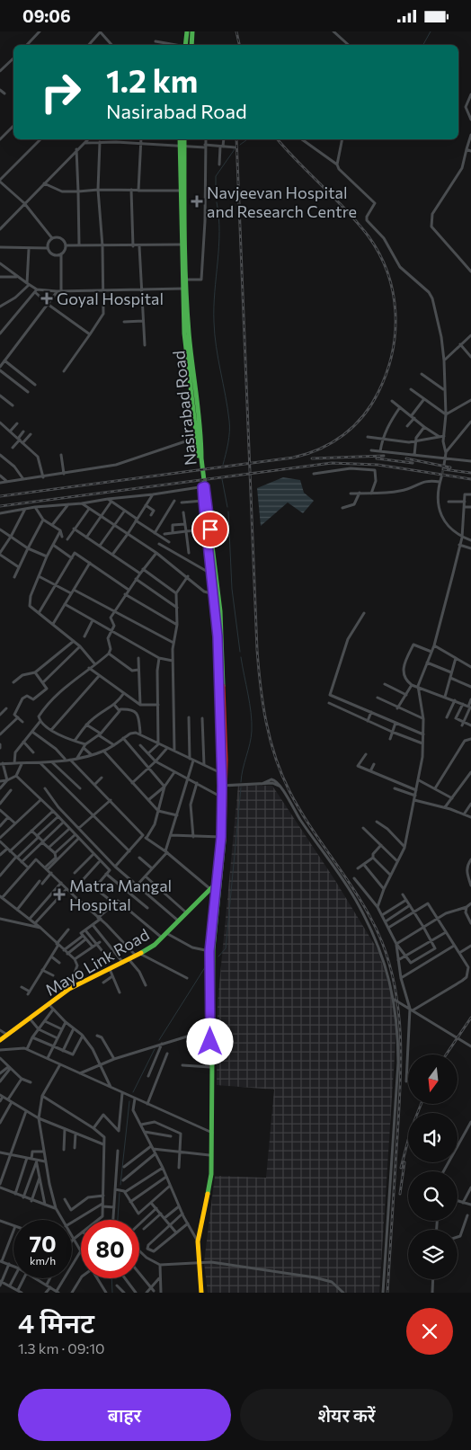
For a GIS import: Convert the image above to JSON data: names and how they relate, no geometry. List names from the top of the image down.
{
  "streets": {
    "main road": ["Nasirabad Road", "Mayo Link Road"]
  },
  "crossings": [
    ["Nasirabad Road", "Mayo Link Road"]
  ],
  "places": {
    "health": ["Navjeevan Hospital and Research Centre", "Goyal Hospital", "Matra Mangal Hospital"]
  },
  "north": "bottom",
  "page": {
    "status": "09:06",
    "turn": ["1.2 km", "Nasirabad Road"],
    "speed": "70 km/h",
    "limit": "80",
    "heading": ["4 मिनट", "1.3 km · 09:10"],
    "buttons": ["बाहर", "शेयर करें"]
  }
}
